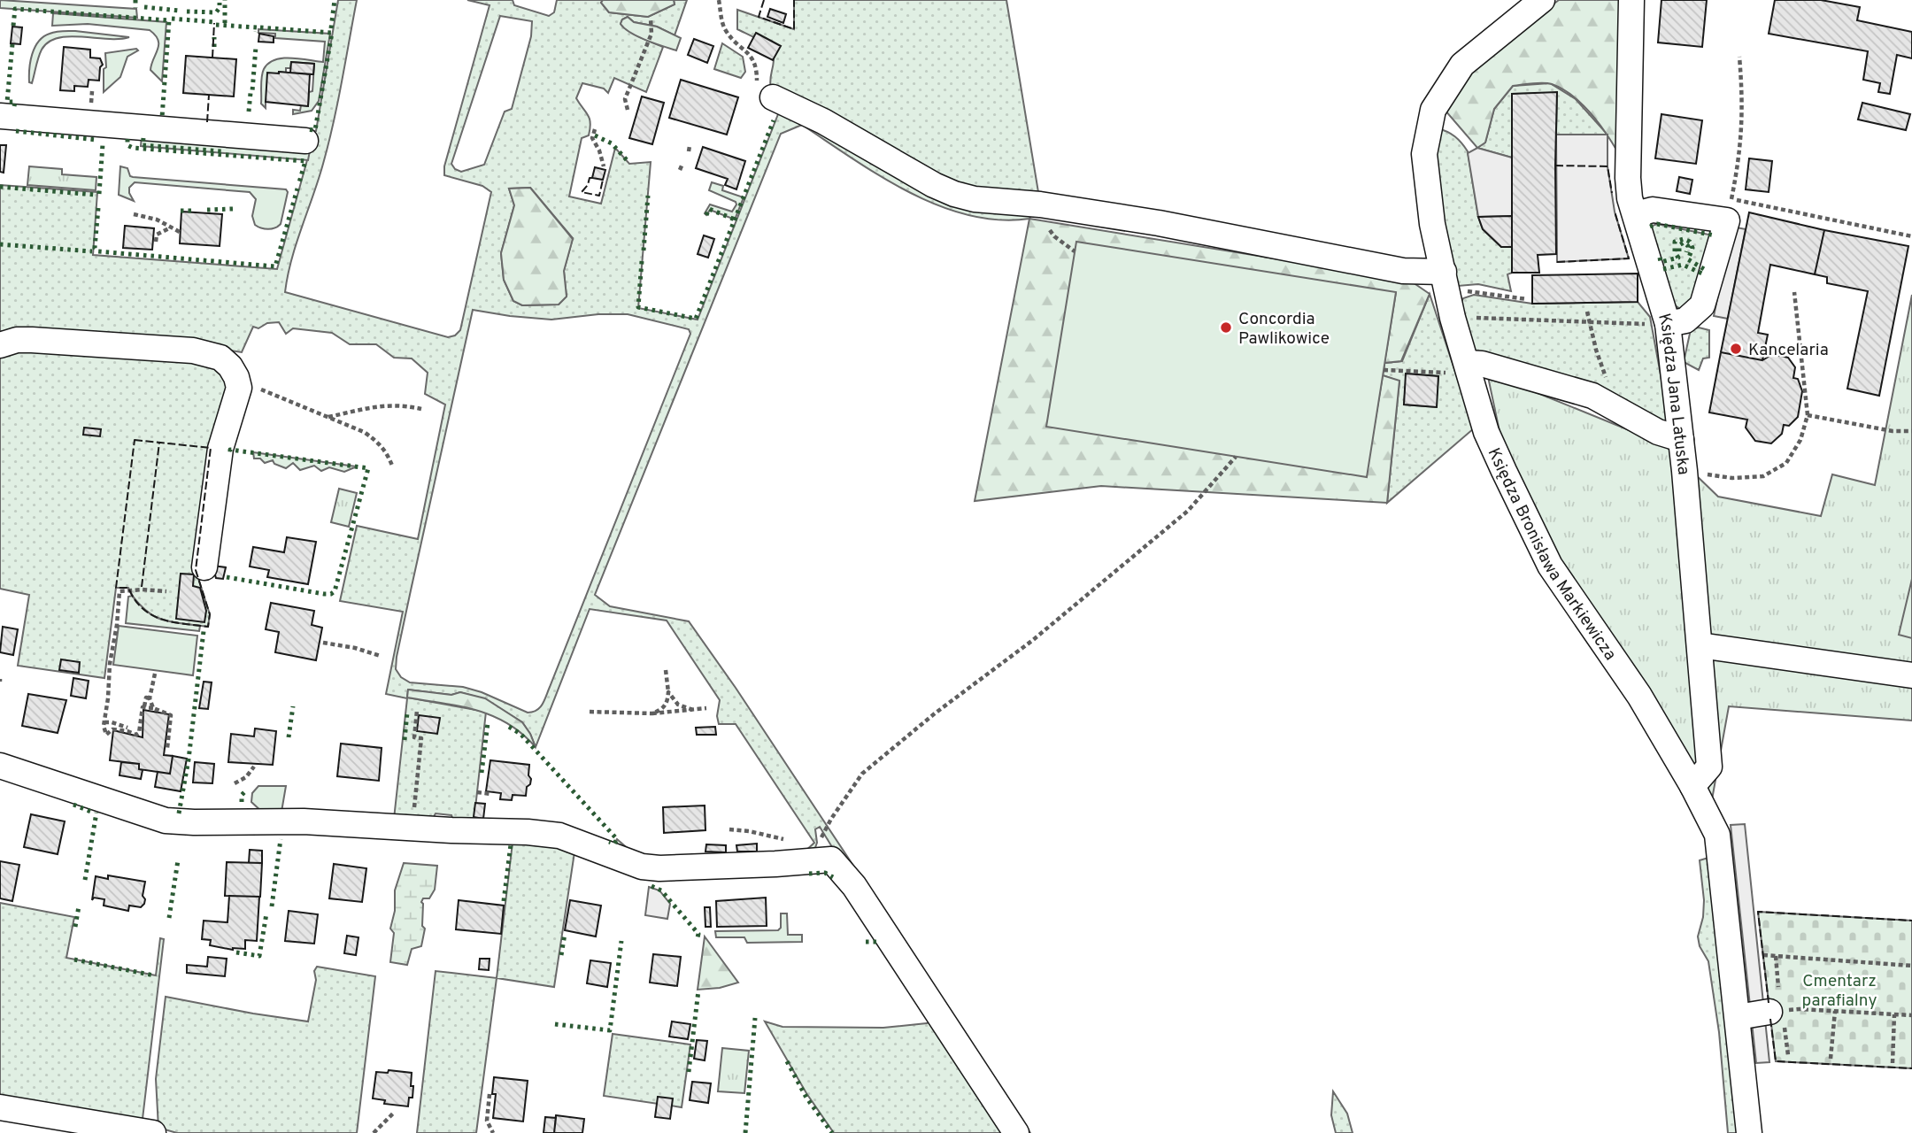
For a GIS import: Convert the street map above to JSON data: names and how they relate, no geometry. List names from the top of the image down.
{
  "streets": {
    "street": ["Księdza Jana Latuska", "Księdza Bronisława Markiewicza"]
  },
  "crossings": [
    ["Księdza Jana Latuska", "Księdza Bronisława Markiewicza"]
  ],
  "parks": ["Cmentarz parafialny"],
  "places": ["Concordia Pawlikowice", "Kancelaria"]
}
